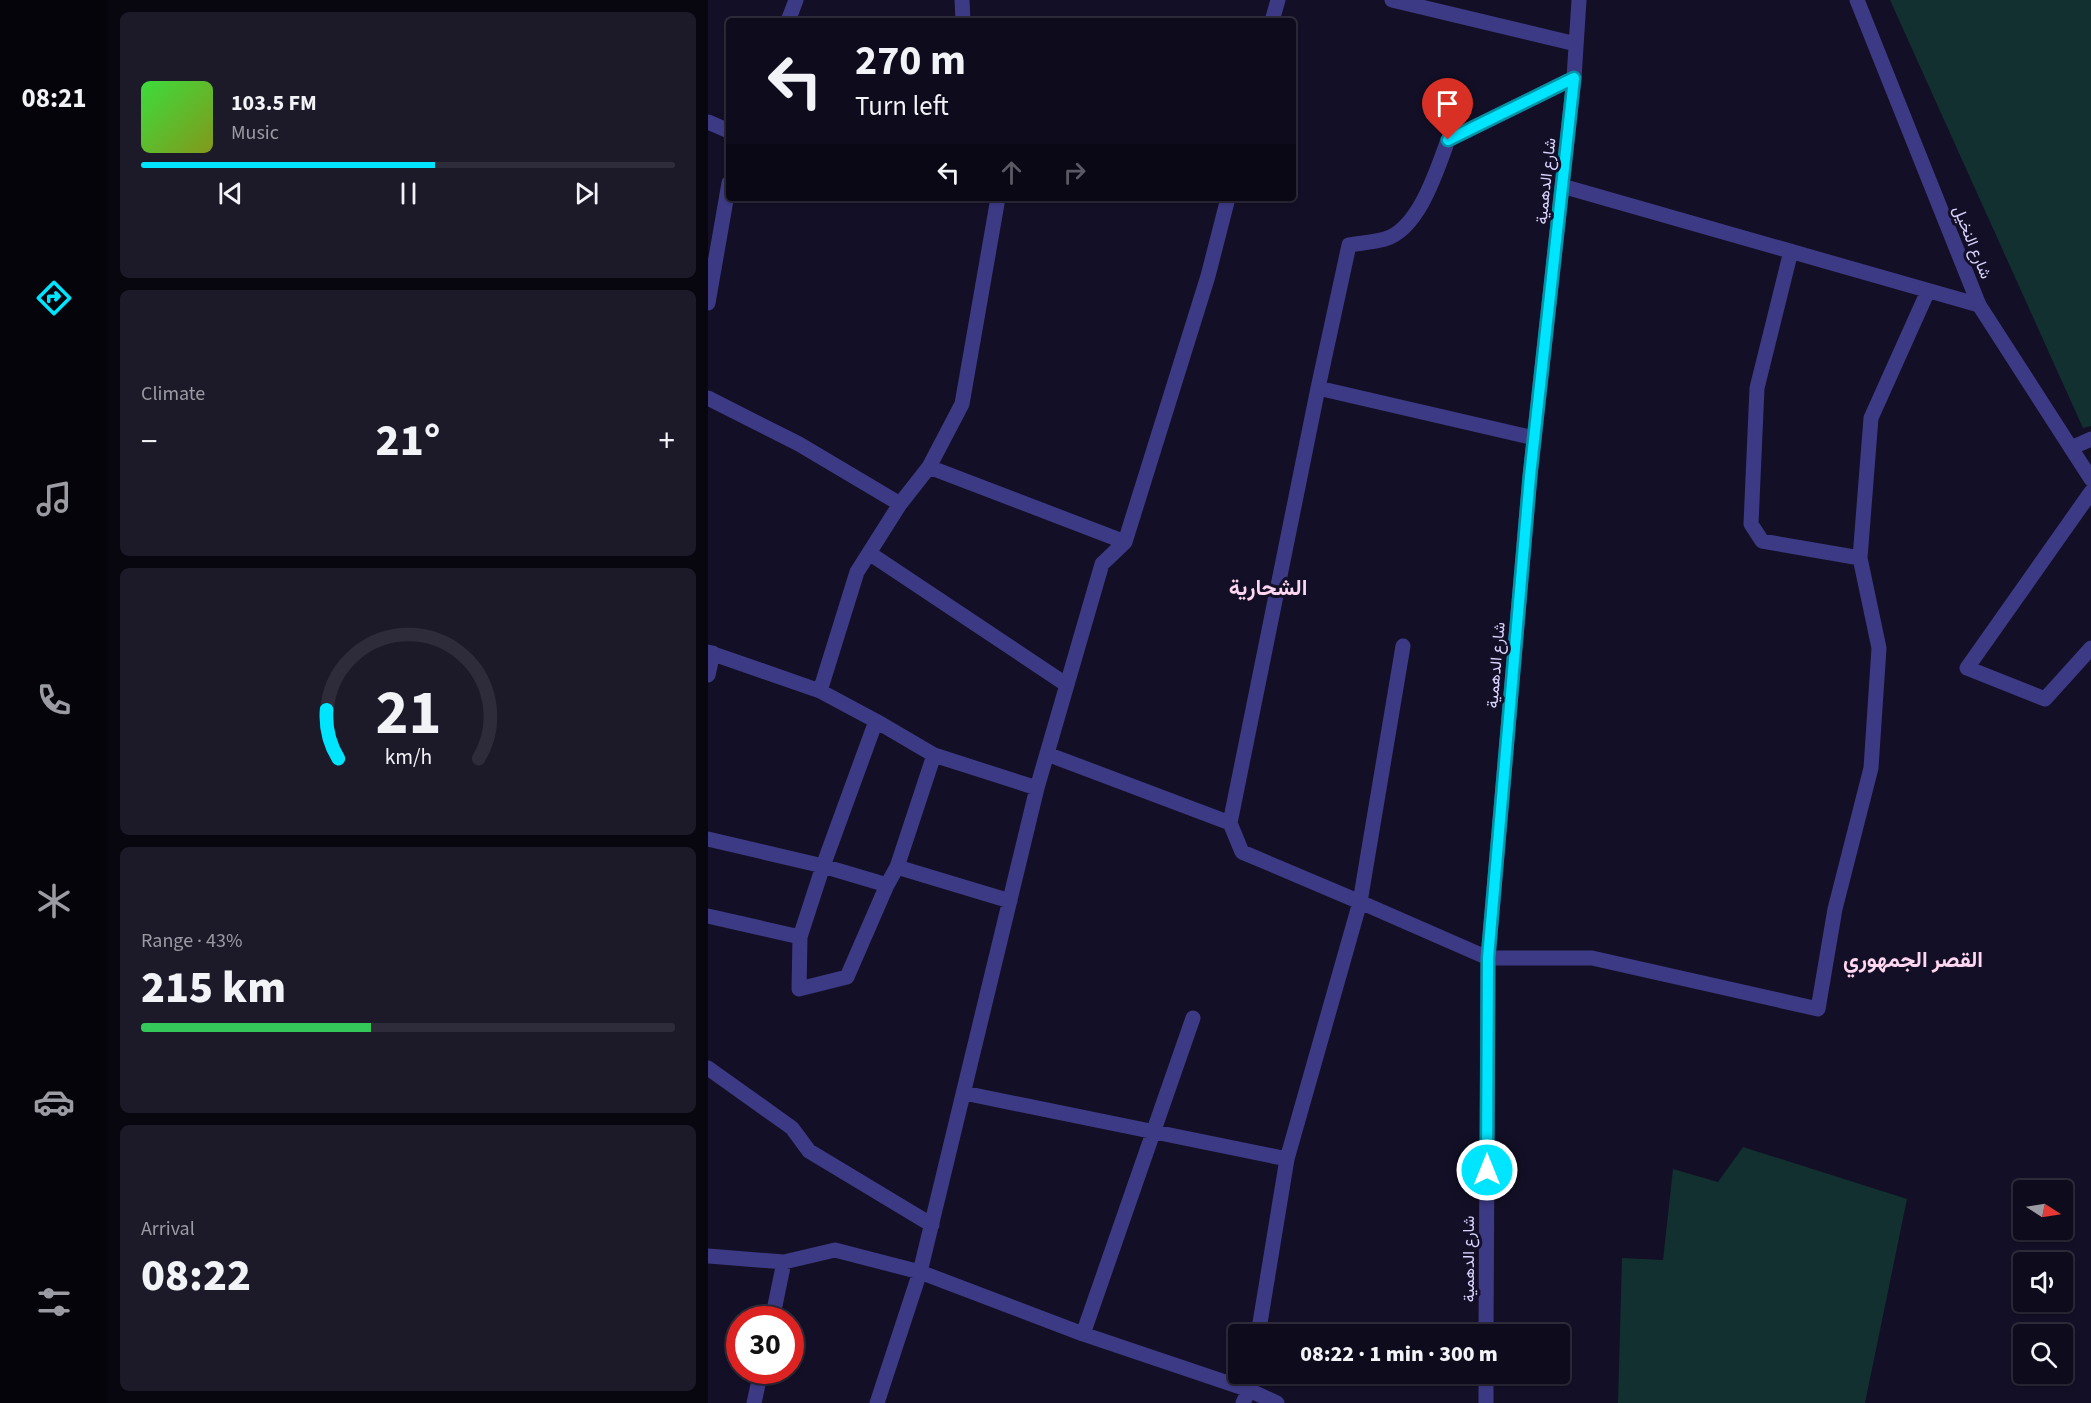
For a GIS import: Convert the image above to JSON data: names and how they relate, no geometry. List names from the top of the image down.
{
  "streets": {
    "street": ["شارع الدهمية", "شارع النخيل"]
  },
  "districts": ["الشحارية", "القصر الجمهوري"],
  "north": "right",
  "page": {
    "tabs": "08:21",
    "turn": ["270 m", "Turn left"],
    "song": ["103.5 FM", "Music"],
    "tile": [
      "Climate",
      ["Range · 43%", "215 km"],
      ["Arrival", "08:22"]
    ],
    "heat": ["−", "21°", "+"],
    "limit": "30",
    "trip": "08:22 · 1 min · 300 m",
    "gauge": ["21", "km/h"]
  }
}
